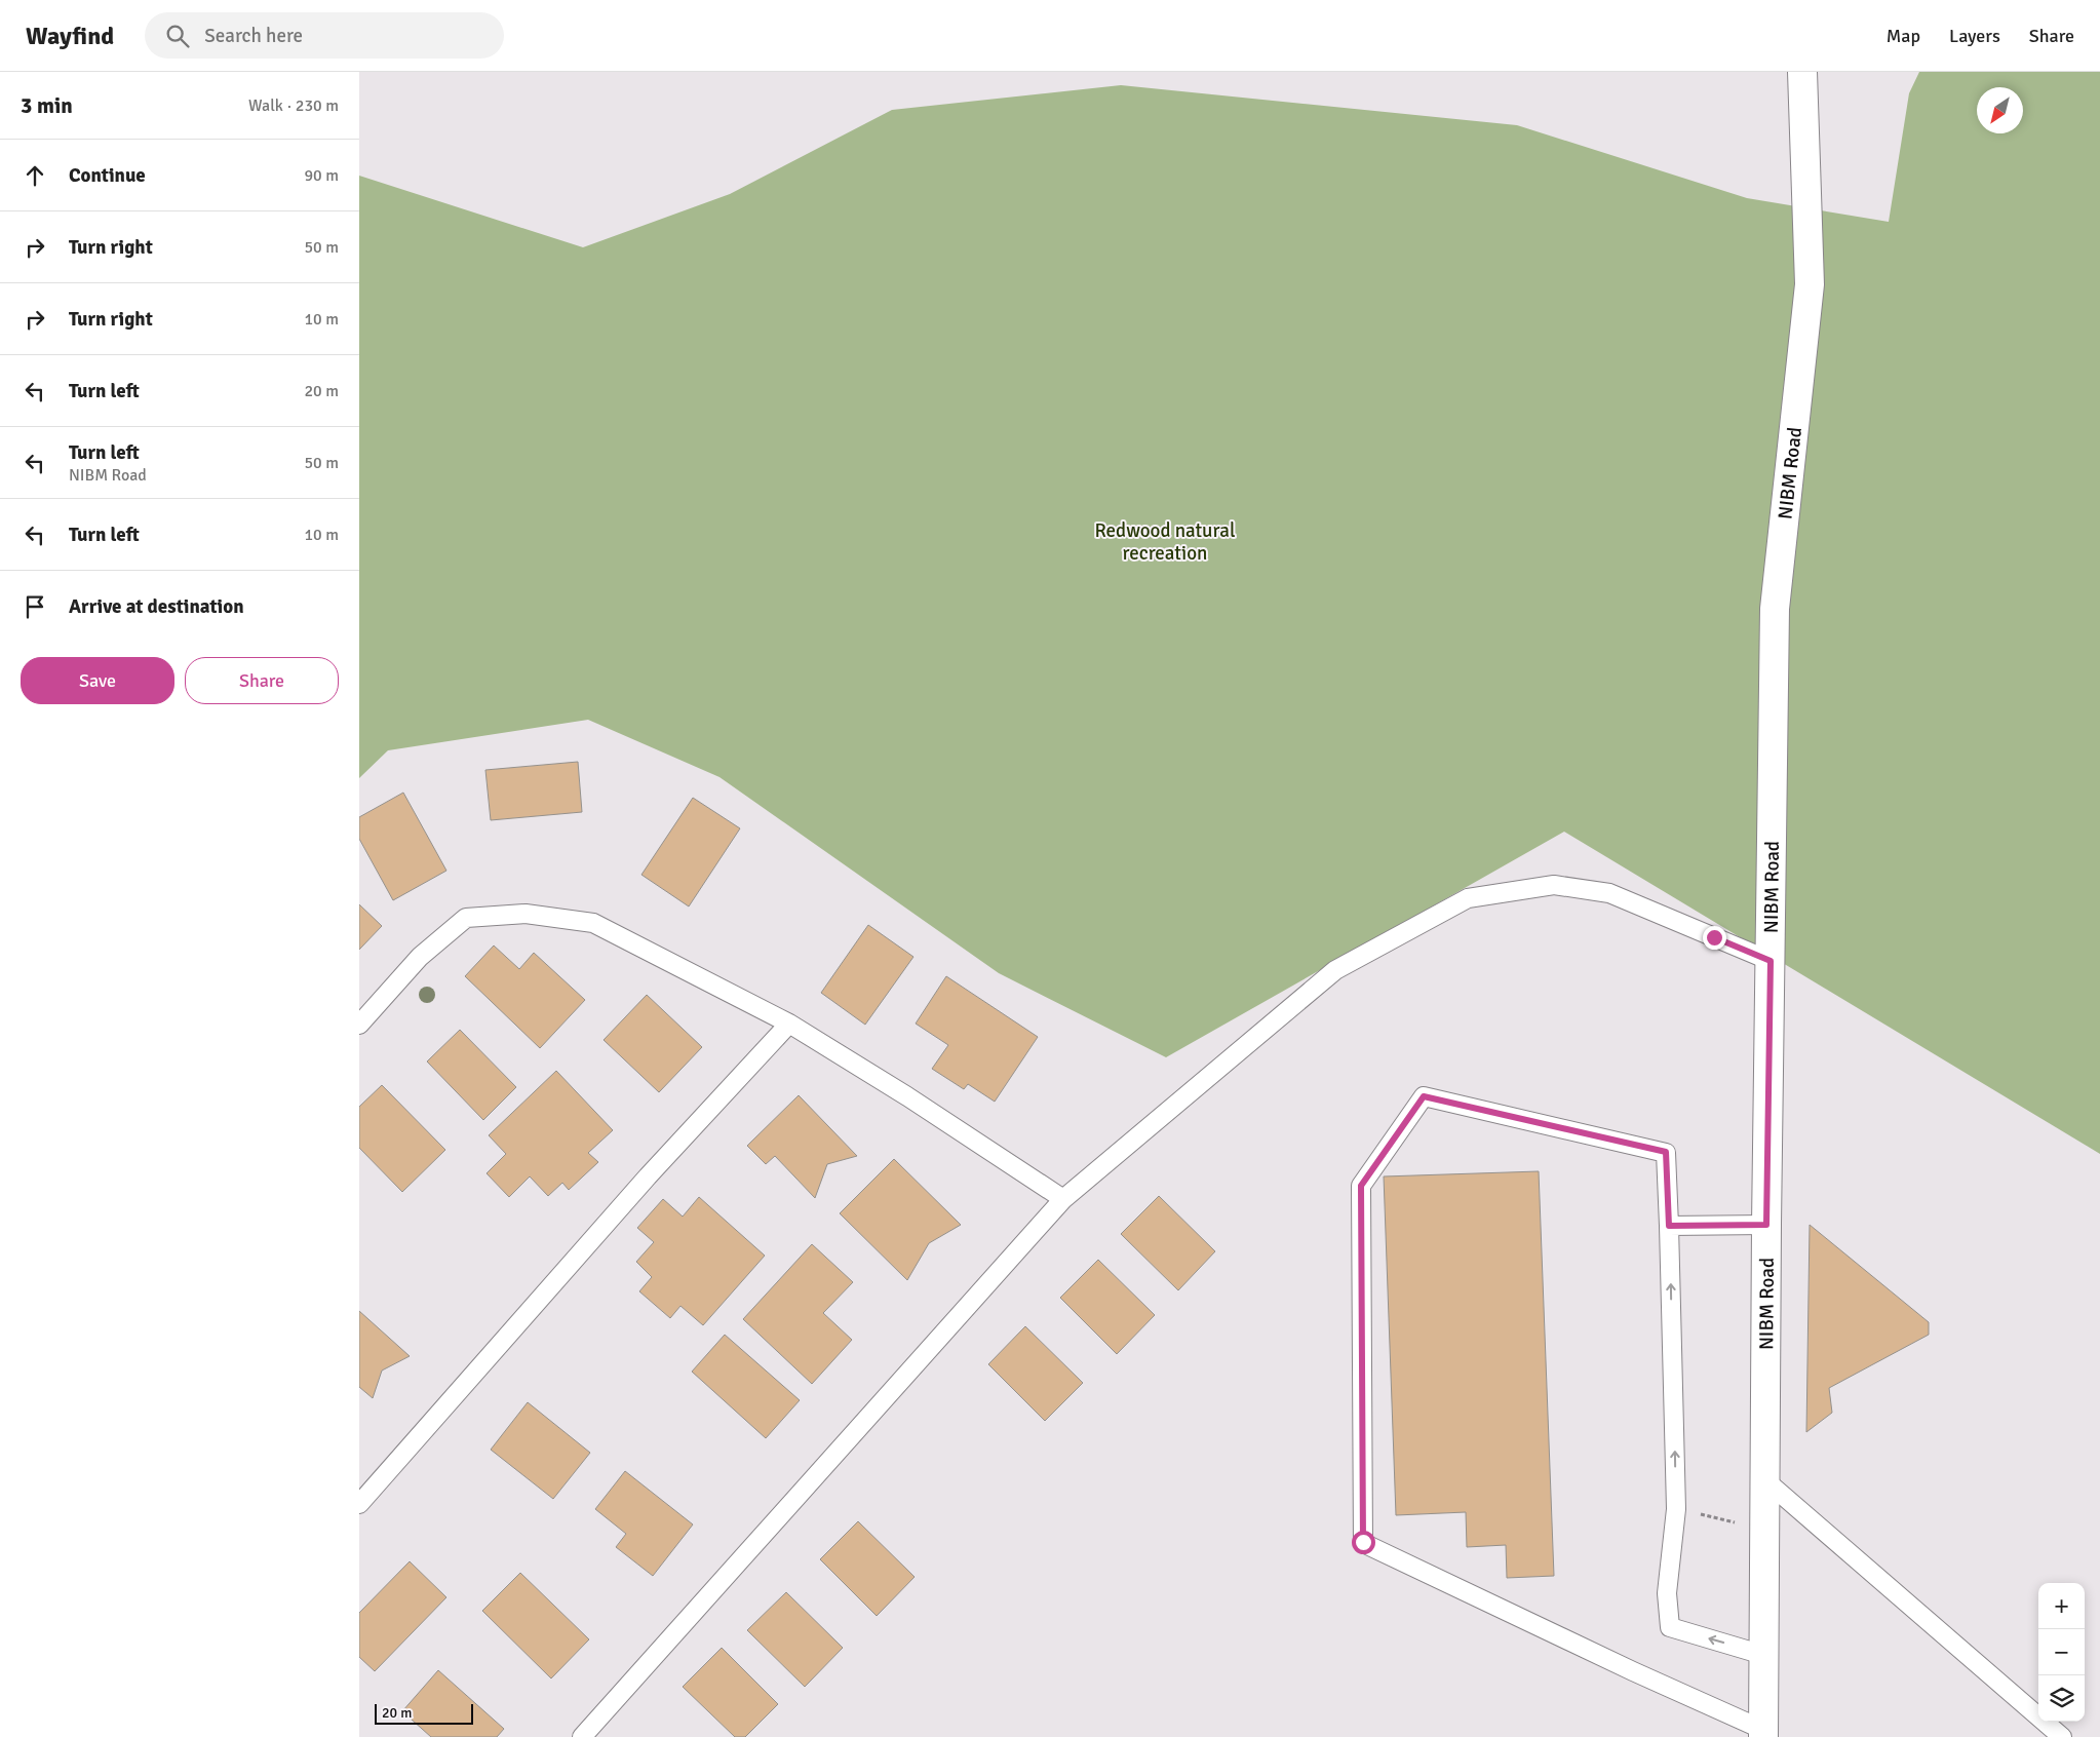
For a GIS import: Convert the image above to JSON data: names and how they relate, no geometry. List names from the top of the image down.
{
  "streets": {
    "main road": ["NIBM Road"]
  },
  "parks": ["Redwood natural recreation"],
  "scale_bar": "20 m",
  "north": "bottom left",
  "page": {
    "header": "Wayfind",
    "search": "Search here",
    "nav": ["Map", "Layers", "Share"],
    "heading": ["3 min", "Walk · 230 m"],
    "list": [
      ["Continue", "90 m"],
      ["Turn right", "50 m"],
      ["Turn right", "10 m"],
      ["Turn left", "20 m"],
      ["Turn left", "NIBM Road", "50 m"],
      ["Turn left", "10 m"],
      "Arrive at destination"
    ],
    "buttons": ["Save", "Share"],
    "map_buttons": ["+", "−"],
    "scale": "20 m"
  }
}
